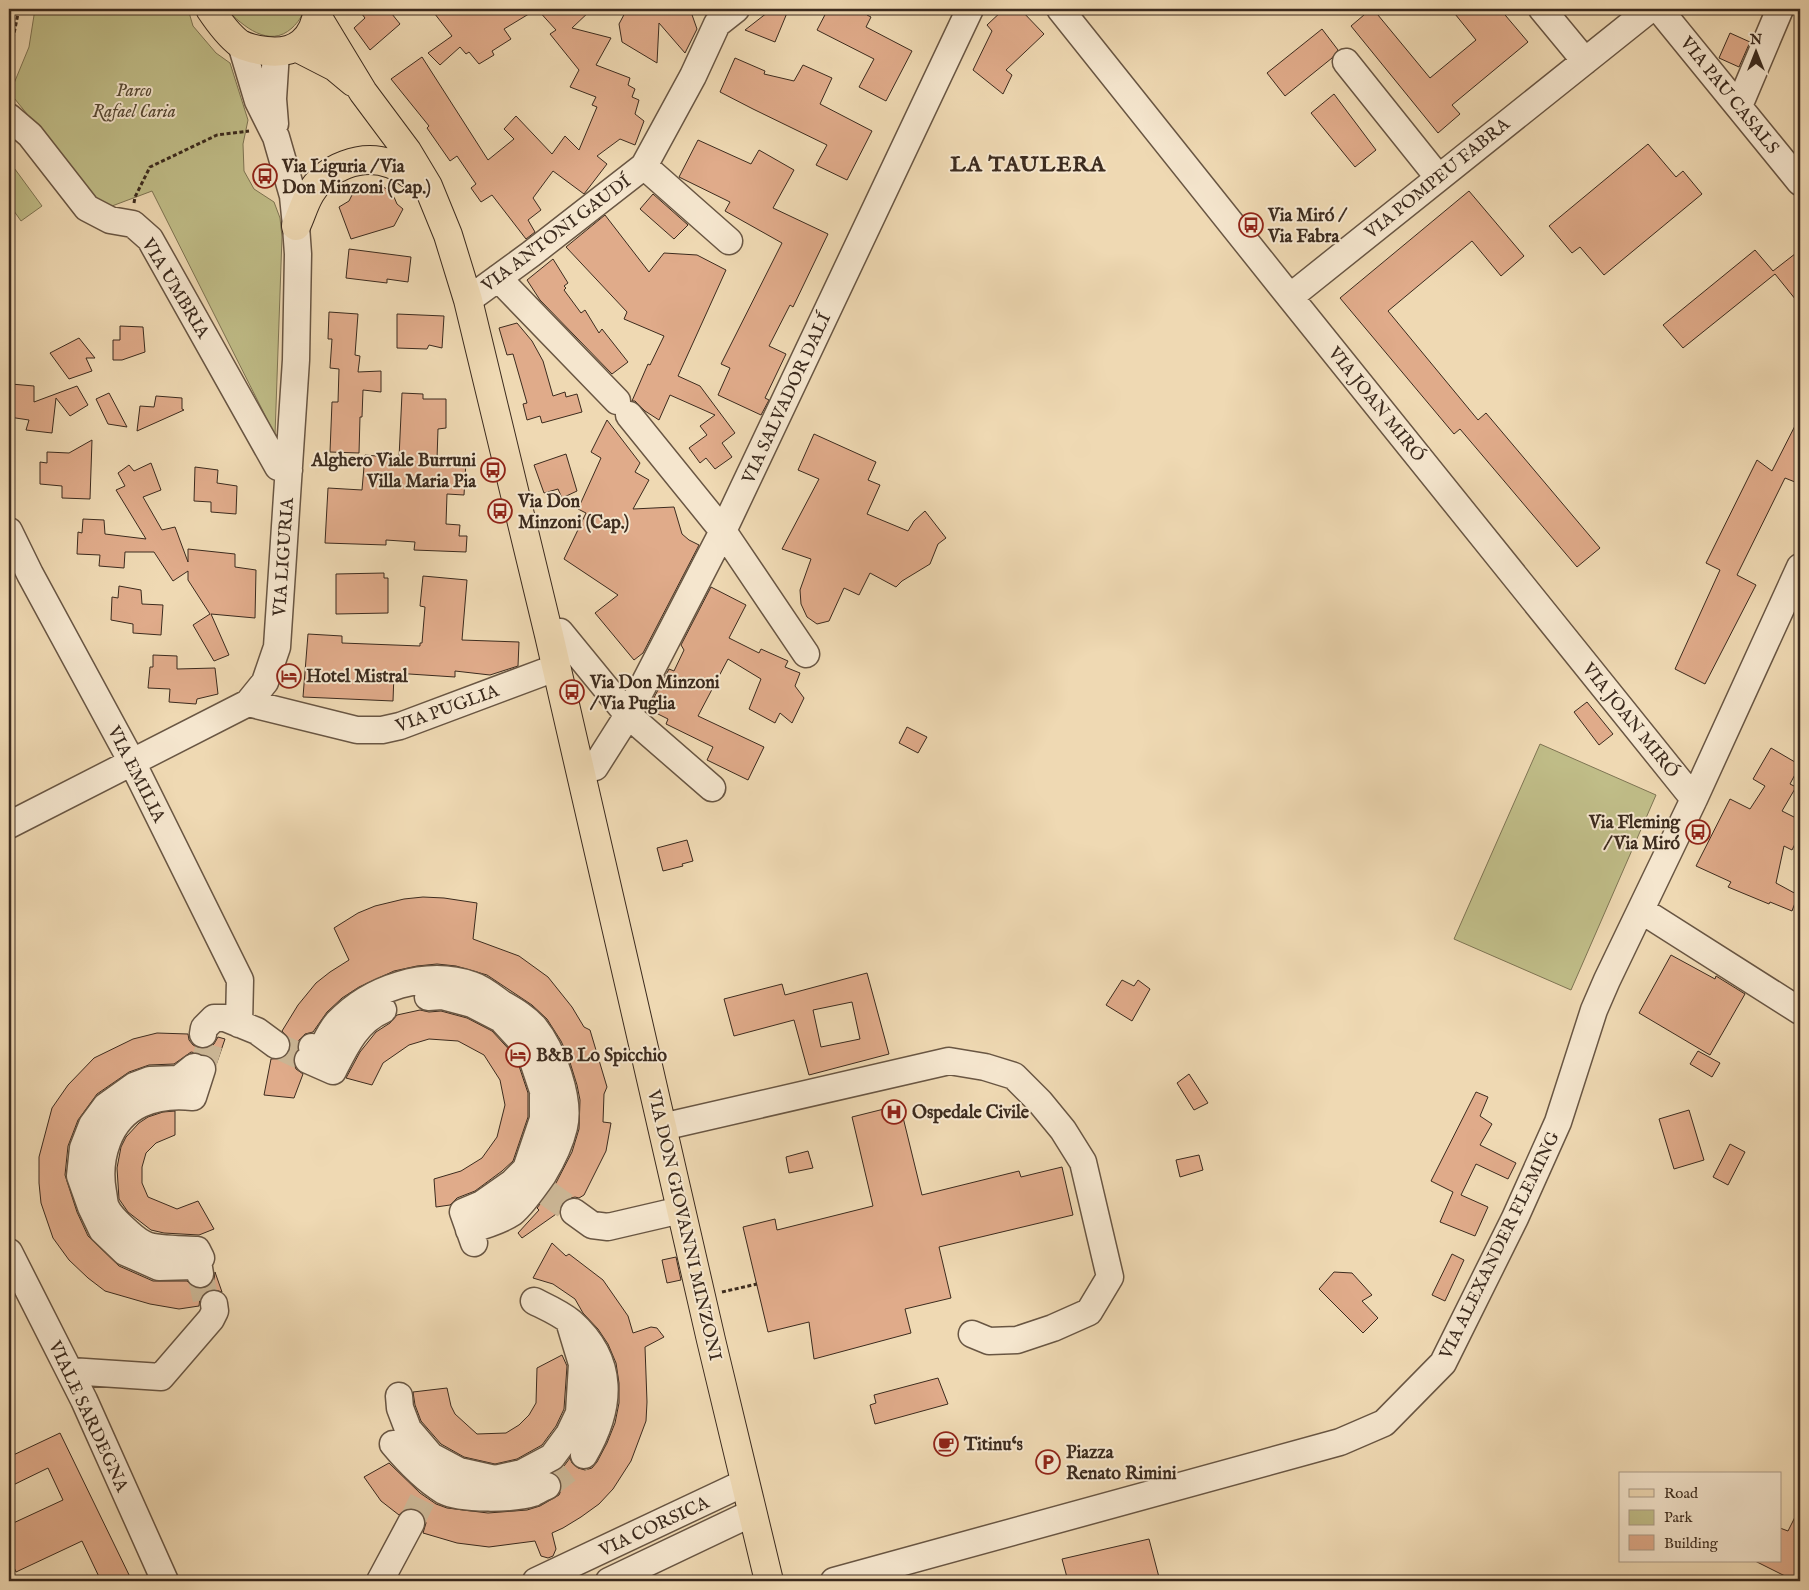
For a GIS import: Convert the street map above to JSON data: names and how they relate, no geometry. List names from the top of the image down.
{
  "streets": {
    "main road": ["VIA DON GIOVANNI MINZONI"],
    "street": [
      "VIA PAU CASALS",
      "VIA POMPEU FABRA",
      "VIA ANTONI GAUDÍ",
      "VIA UMBRIA",
      "VIA SALVADOR DALÍ",
      "VIA JOAN MIRÓ",
      "VIA LIGURIA",
      "VIA PUGLIA",
      "VIA EMILIA",
      "VIA ALEXANDER FLEMING",
      "VIALE SARDEGNA",
      "VIA CORSICA"
    ]
  },
  "crossings": [
    ["VIA POMPEU FABRA", "VIA JOAN MIRÓ"],
    ["VIA ANTONI GAUDÍ", "VIA DON GIOVANNI MINZONI"],
    ["VIA UMBRIA", "VIA LIGURIA"],
    ["VIA SALVADOR DALÍ", "VIA DON GIOVANNI MINZONI"],
    ["VIA JOAN MIRÓ", "VIA ALEXANDER FLEMING"],
    ["VIA LIGURIA", "VIA PUGLIA"],
    ["VIA LIGURIA", "VIA EMILIA"],
    ["VIA LIGURIA", "VIA DON GIOVANNI MINZONI"],
    ["VIA PUGLIA", "VIA DON GIOVANNI MINZONI"],
    ["VIA DON GIOVANNI MINZONI", "VIA CORSICA"]
  ],
  "districts": ["LA TAULERA"],
  "parks": ["Parco Rafael Caria"],
  "places": {
    "bus stop": [
      "Via Liguria / Via Don Minzoni (Cap.)",
      "Via Miró / Via Fabra",
      "Alghero Viale Burruni Villa Maria Pia",
      "Via Don Minzoni (Cap.)",
      "Via Don Minzoni / Via Puglia",
      "Via Fleming / Via Miró"
    ],
    "hotel": ["Hotel Mistral", "B&B Lo Spicchio"],
    "hospital": ["Ospedale Civile"],
    "cafe": ["Titinu‘s"],
    "parking": ["Piazza Renato Rimini"]
  },
  "legend": ["Road", "Park", "Building"],
  "north": "top"
}
